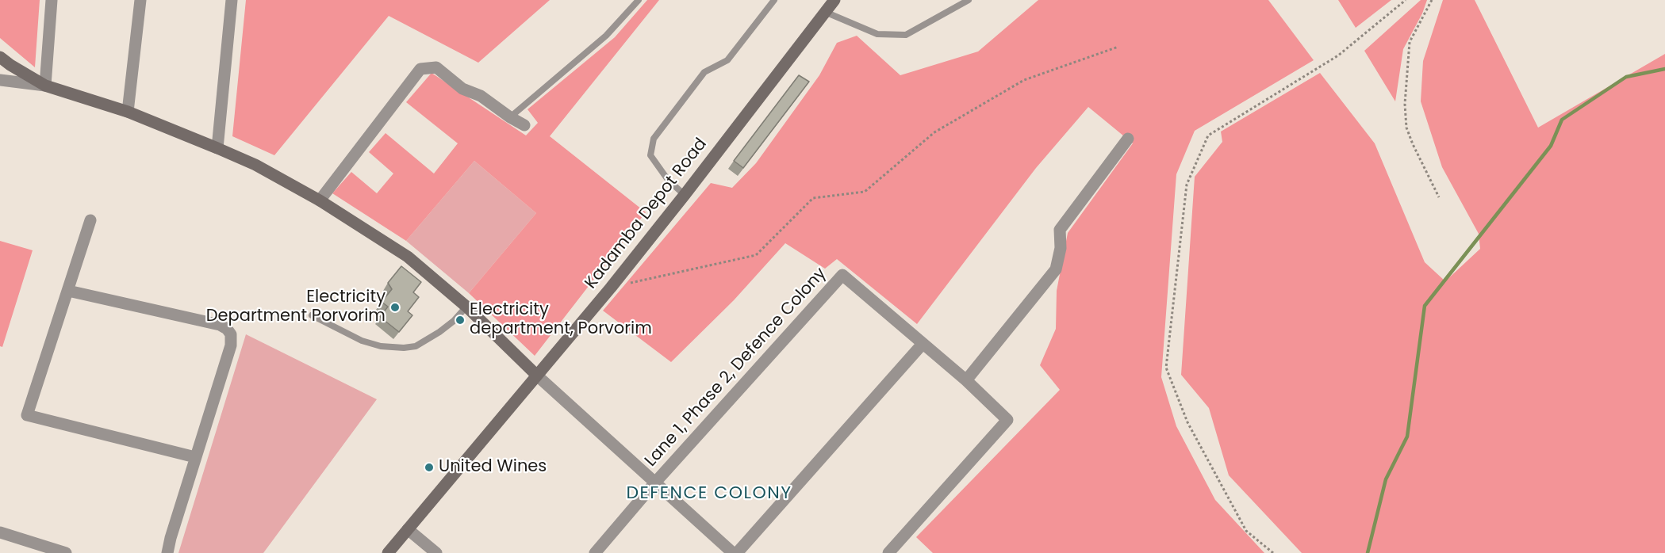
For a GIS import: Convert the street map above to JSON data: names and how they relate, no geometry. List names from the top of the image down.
{
  "streets": {
    "street": ["Kadamba Depot Road", "Lane 1, Phase 2, Defence Colony"]
  },
  "districts": ["DEFENCE COLONY"],
  "places": ["Electricity Department Porvorim", "Electricity department, Porvorim", "United Wines"]
}
